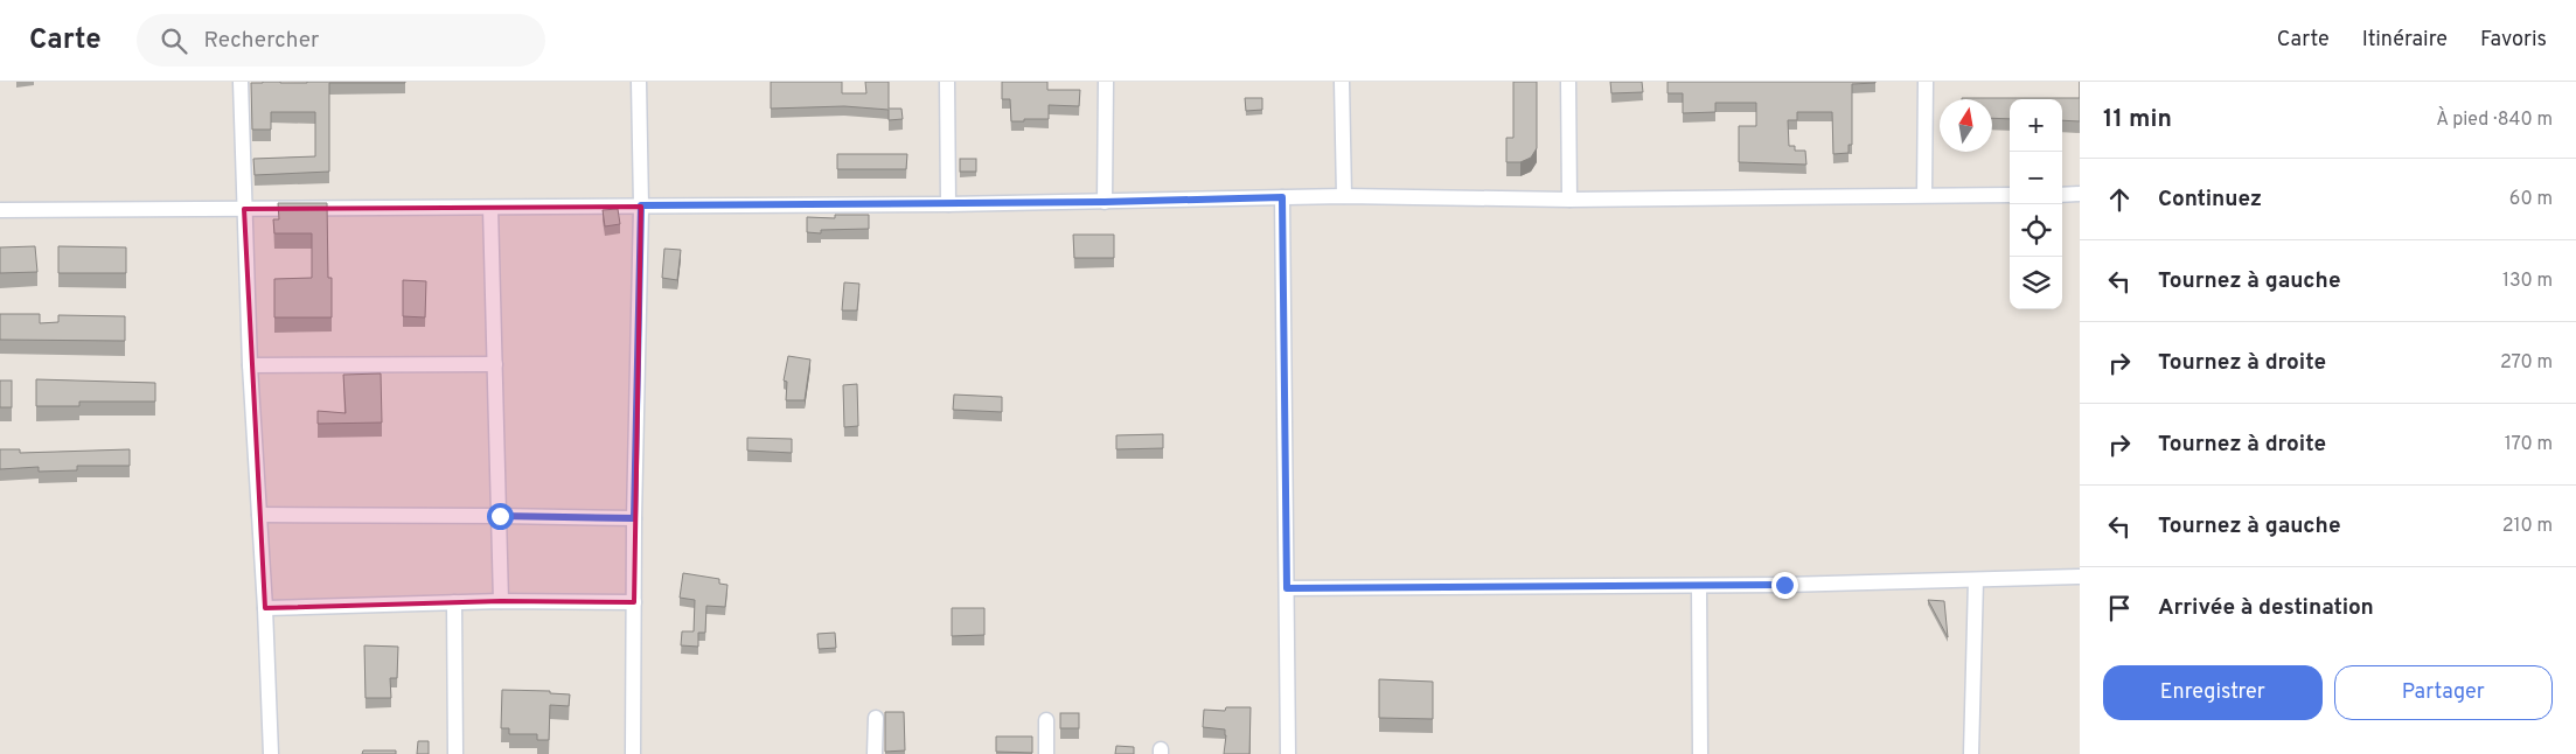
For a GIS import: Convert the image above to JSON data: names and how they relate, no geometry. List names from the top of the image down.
{
  "north": "top",
  "page": {
    "header": "Carte",
    "search": "Rechercher",
    "nav": ["Carte", "Itinéraire", "Favoris"],
    "heading": ["11 min", "À pied · 840 m"],
    "map_buttons": ["+", "−"],
    "list": [
      ["Continuez", "60 m"],
      ["Tournez à gauche", "130 m"],
      ["Tournez à droite", "270 m"],
      ["Tournez à droite", "170 m"],
      ["Tournez à gauche", "210 m"],
      "Arrivée à destination"
    ],
    "buttons": ["Enregistrer", "Partager"]
  }
}
